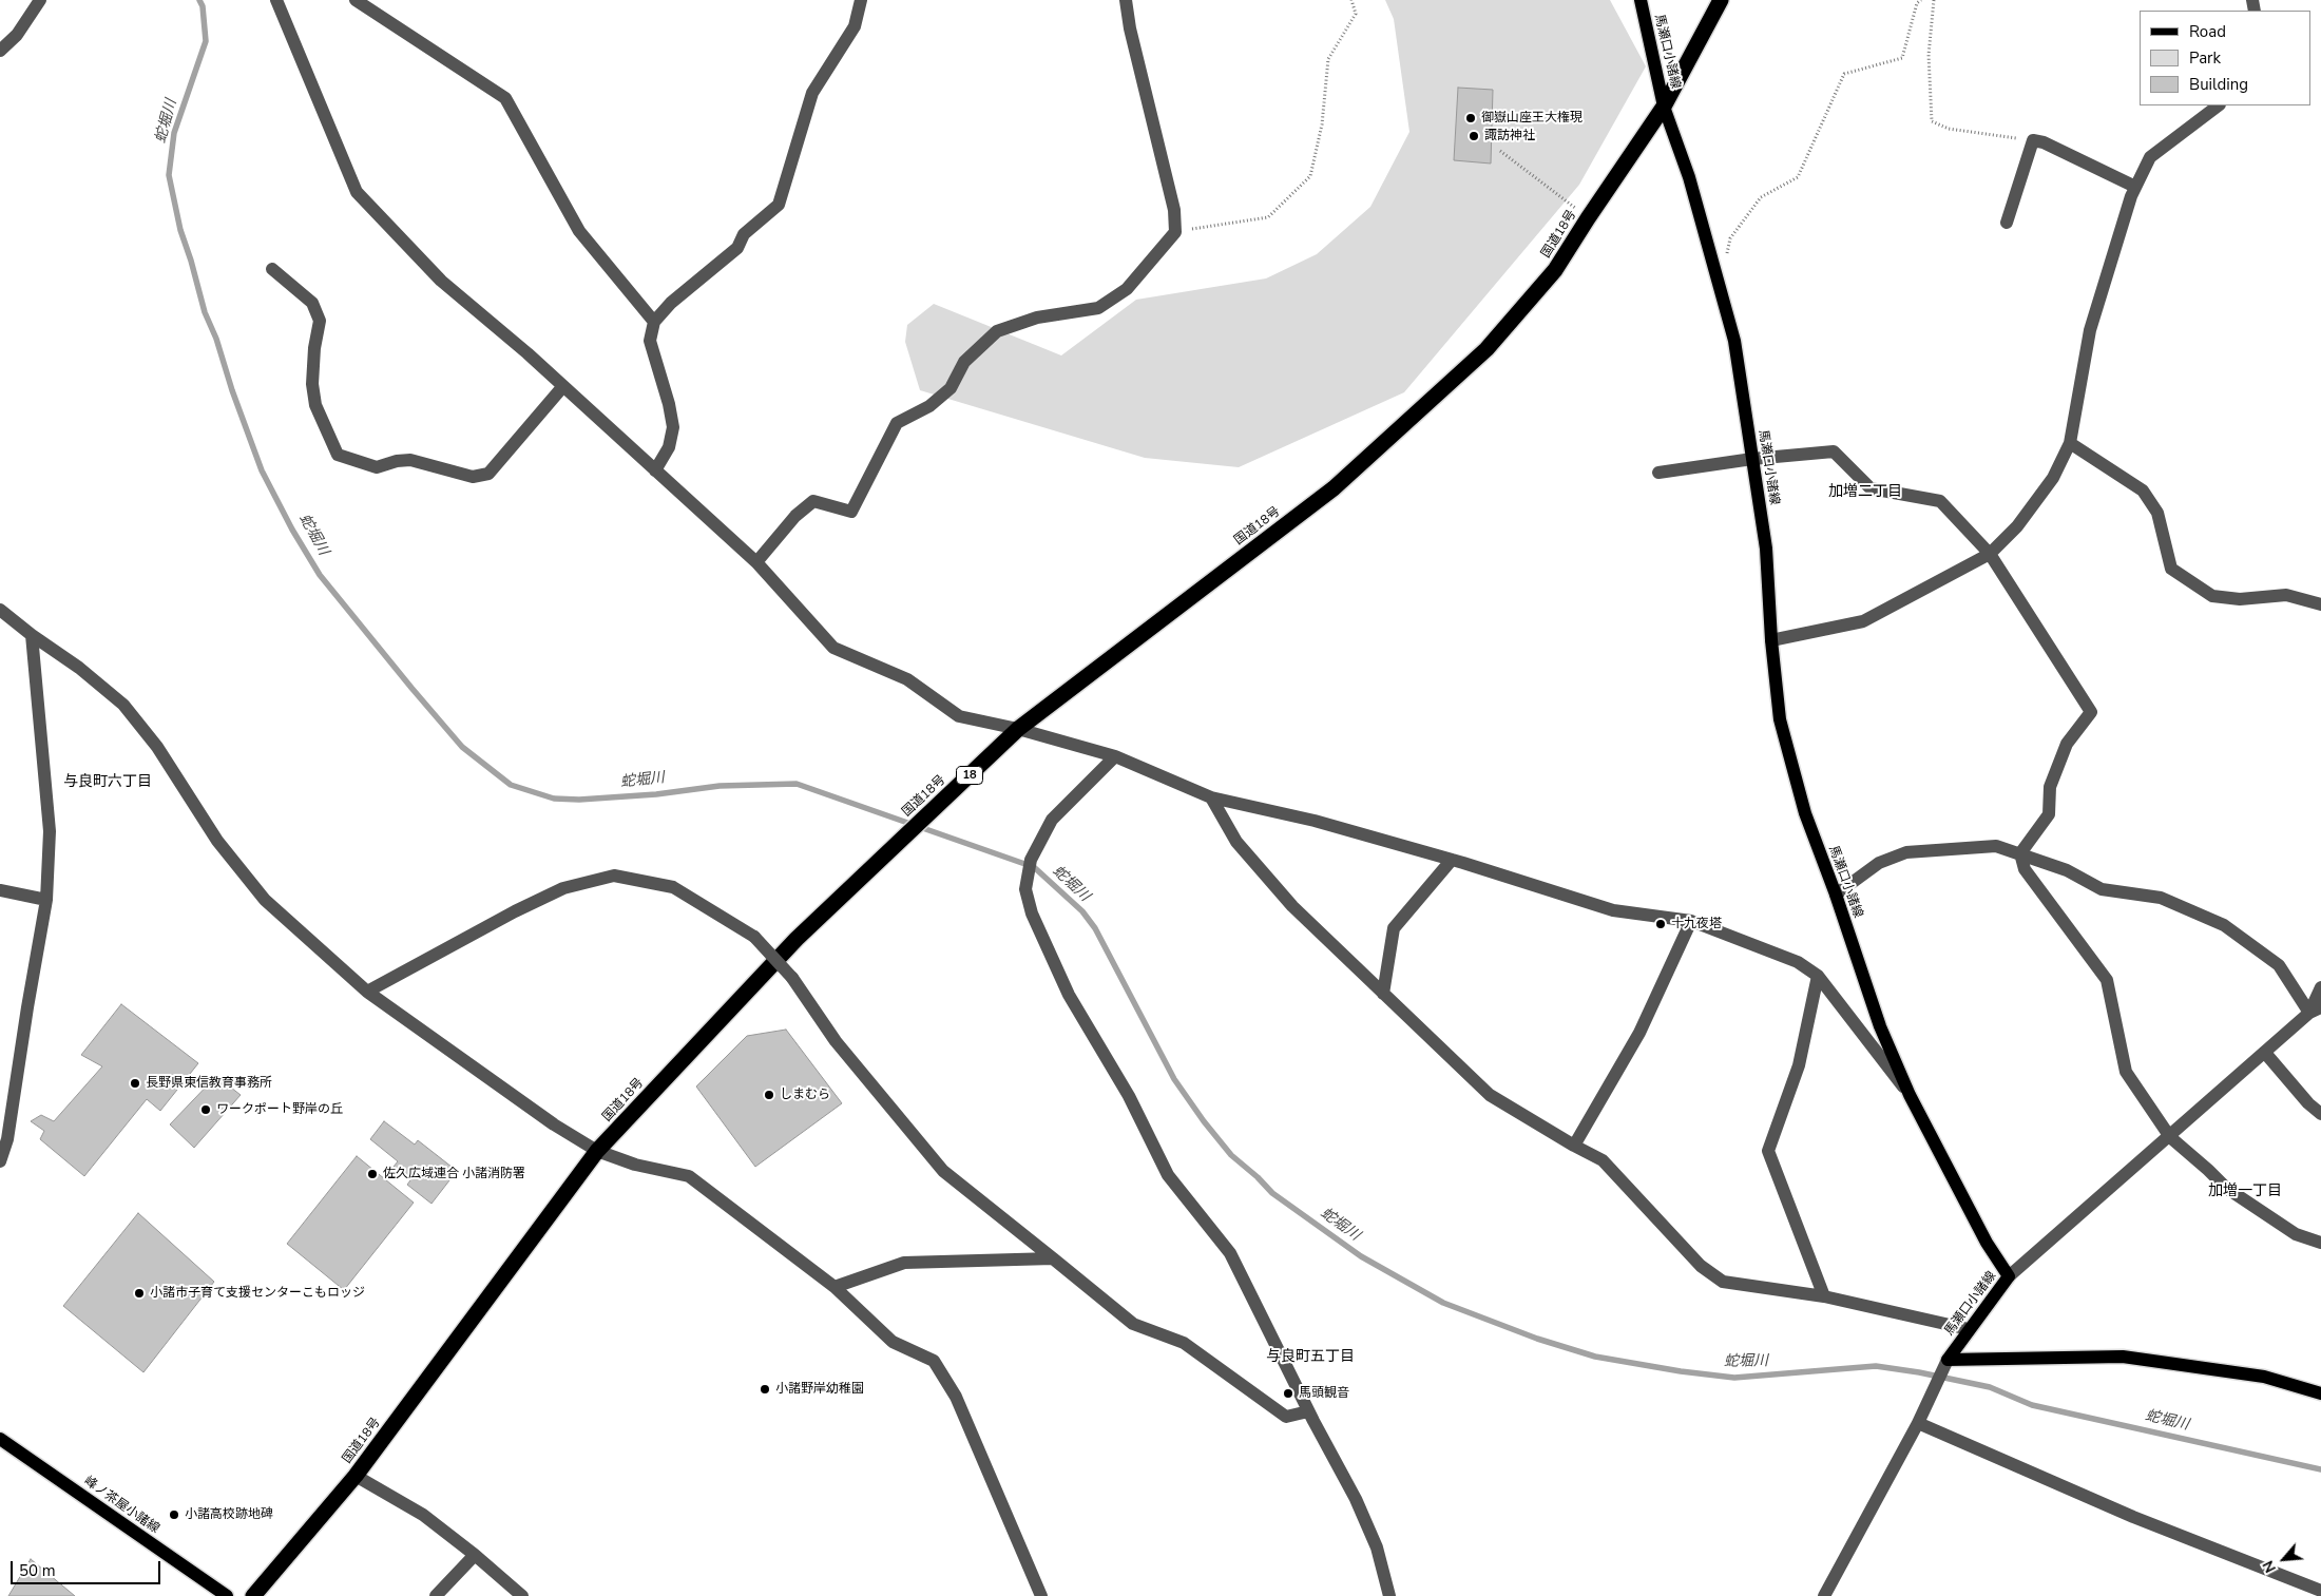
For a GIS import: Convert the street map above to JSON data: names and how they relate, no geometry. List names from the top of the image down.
{
  "streets": {
    "highway": ["国道18号", "18"],
    "main road": ["馬瀬口小諸線", "峰ノ茶屋小諸線"]
  },
  "crossings": [
    ["馬瀬口小諸線", "国道18号"]
  ],
  "districts": [
    "加増二丁目",
    "与良町六丁目",
    "加増一丁目",
    "与良町五丁目"
  ],
  "water": ["蛇堀川"],
  "places": [
    "御嶽山座王大権現",
    "諏訪神社",
    "十九夜塔",
    "長野県東信教育事務所",
    "しまむら",
    "ワークポート野岸の丘",
    "佐久広域連合 小諸消防署",
    "小諸市子育て支援センターこもロッジ",
    "小諸野岸幼稚園",
    "馬頭観音",
    "小諸高校跡地碑"
  ],
  "legend": ["Road", "Park", "Building"],
  "scale_bar": "50 m",
  "north": "bottom left"
}
